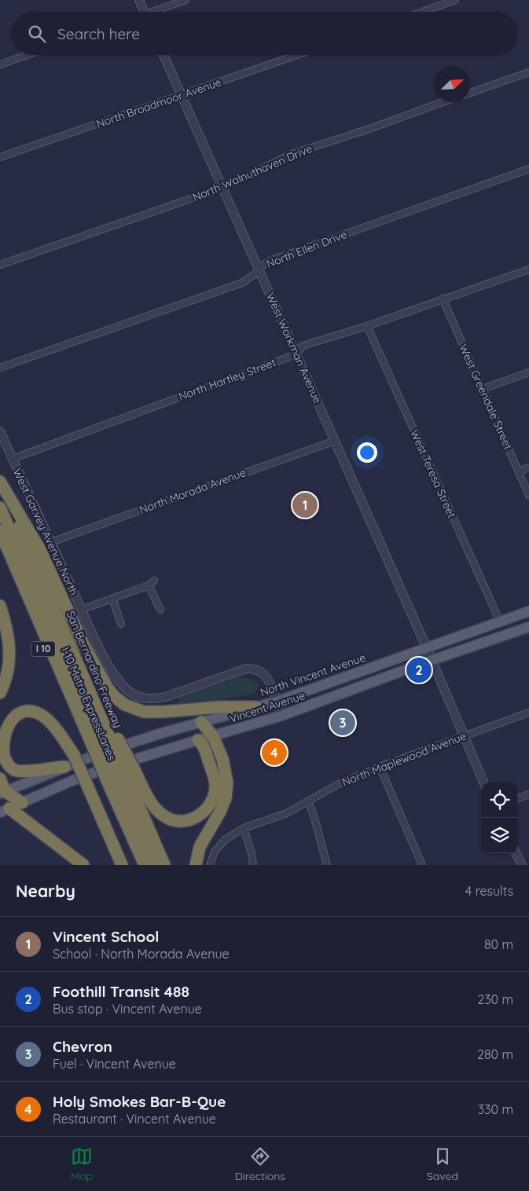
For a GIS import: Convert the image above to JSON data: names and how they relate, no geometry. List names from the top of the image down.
{
  "streets": {
    "highway": ["I 10", "San Bernardino Freeway", "I-10 Metro ExpressLanes"],
    "main road": ["North Vincent Avenue", "Vincent Avenue"],
    "street": [
      "North Broadmoor Avenue",
      "North Walnuthaven Drive",
      "North Ellen Drive",
      "West Workman Avenue",
      "North Hartley Street",
      "West Greendale Street",
      "West Teresa Street",
      "North Morada Avenue",
      "West Garvey Avenue North",
      "North Maplewood Avenue"
    ]
  },
  "crossings": [
    ["North Broadmoor Avenue", "West Workman Avenue"],
    ["North Walnuthaven Drive", "West Workman Avenue"],
    ["North Ellen Drive", "West Workman Avenue"],
    ["West Workman Avenue", "North Hartley Street"],
    ["West Workman Avenue", "North Morada Avenue"],
    ["West Workman Avenue", "North Vincent Avenue"],
    ["West Workman Avenue", "Vincent Avenue"],
    ["West Workman Avenue", "North Maplewood Avenue"],
    ["North Hartley Street", "West Greendale Street"],
    ["North Hartley Street", "West Teresa Street"],
    ["North Hartley Street", "West Garvey Avenue North"],
    ["West Teresa Street", "North Vincent Avenue"],
    ["North Morada Avenue", "West Garvey Avenue North"],
    ["West Garvey Avenue North", "North Vincent Avenue"],
    ["West Garvey Avenue North", "Vincent Avenue"],
    ["I 10", "San Bernardino Freeway"],
    ["I 10", "North Vincent Avenue"],
    ["I 10", "I-10 Metro ExpressLanes"],
    ["I 10", "Vincent Avenue"],
    ["San Bernardino Freeway", "North Vincent Avenue"],
    ["San Bernardino Freeway", "I-10 Metro ExpressLanes"],
    ["North Vincent Avenue", "I-10 Metro ExpressLanes"],
    ["I-10 Metro ExpressLanes", "Vincent Avenue"]
  ],
  "north": "top right",
  "page": {
    "search": "Search here",
    "pins": [
      "1",
      "2",
      "3",
      "4"
    ],
    "heading": ["Nearby", "4 results"],
    "list": [
      {
        "mark": "1",
        "name": "Vincent School",
        "note": "School · North Morada Avenue",
        "value": "80 m"
      },
      {
        "mark": "2",
        "name": "Foothill Transit 488",
        "note": "Bus stop · Vincent Avenue",
        "value": "230 m"
      },
      {
        "mark": "3",
        "name": "Chevron",
        "note": "Fuel · Vincent Avenue",
        "value": "280 m"
      },
      {
        "mark": "4",
        "name": "Holy Smokes Bar-B-Que",
        "note": "Restaurant · Vincent Avenue",
        "value": "330 m"
      }
    ],
    "nav": ["Map", "Directions", "Saved"]
  }
}
